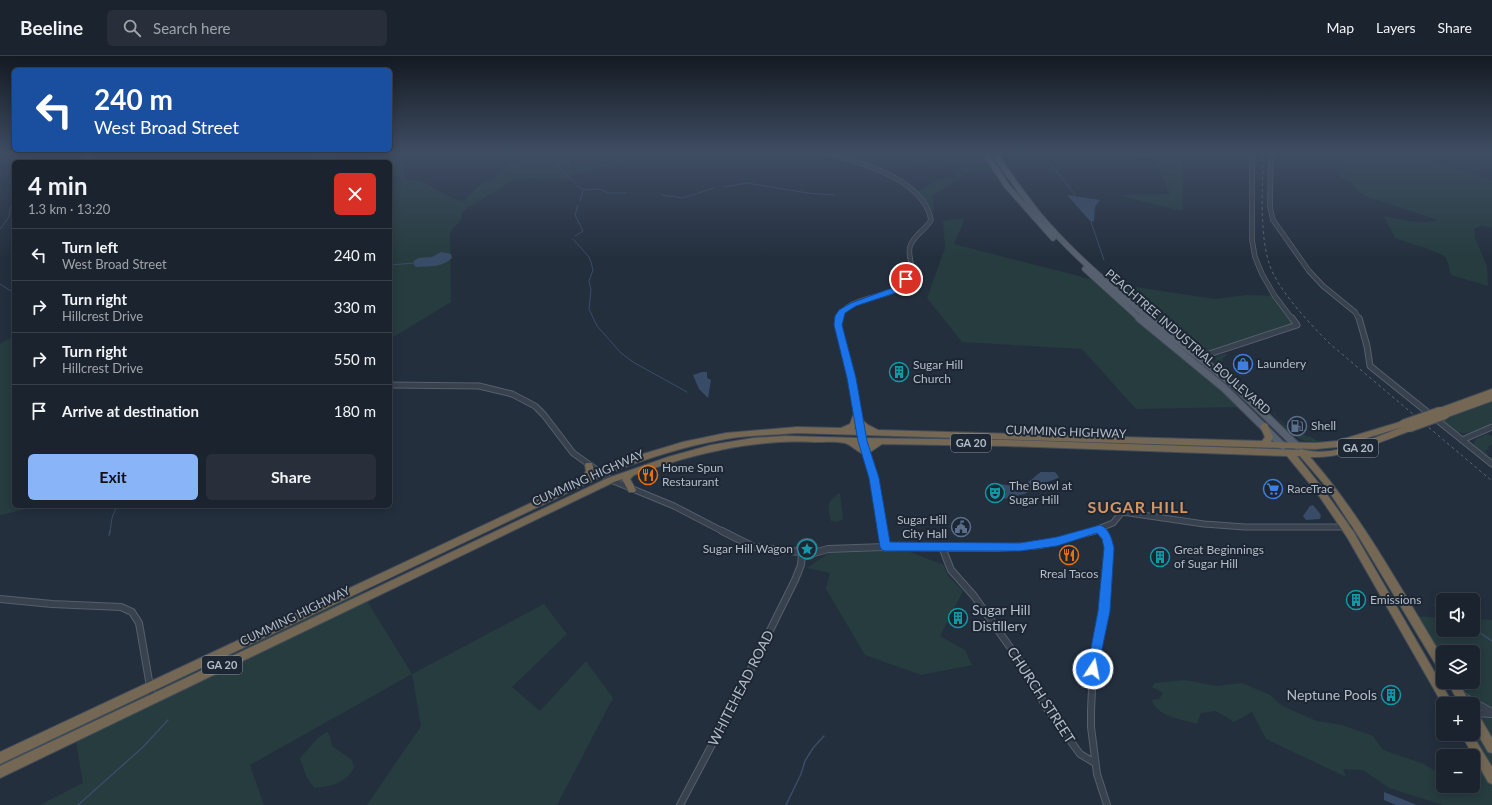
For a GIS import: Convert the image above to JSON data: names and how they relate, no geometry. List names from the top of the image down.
{
  "streets": {
    "highway": ["PEACHTREE INDUSTRIAL BOULEVARD", "CUMMING HIGHWAY", "GA 20"],
    "street": ["WHITEHEAD ROAD", "CHURCH STREET"]
  },
  "crossings": [
    ["PEACHTREE INDUSTRIAL BOULEVARD", "CUMMING HIGHWAY"],
    ["PEACHTREE INDUSTRIAL BOULEVARD", "GA 20"],
    ["CUMMING HIGHWAY", "GA 20"]
  ],
  "districts": ["SUGAR HILL"],
  "places": {
    "shop": ["Laundery"],
    "building": [
      "Sugar Hill Church",
      "Great Beginnings of Sugar Hill",
      "Emissions",
      "Sugar Hill Distillery",
      "Neptune Pools"
    ],
    "fuel station": ["Shell"],
    "restaurant": ["Home Spun Restaurant", "Rreal Tacos"],
    "supermarket": ["RaceTrac"],
    "theatre": ["The Bowl at Sugar Hill"],
    "public building": ["Sugar Hill City Hall"],
    "place": ["Sugar Hill Wagon"]
  },
  "page": {
    "header": "Beeline",
    "search": "Search here",
    "nav": ["Map", "Layers", "Share"],
    "turn": ["240 m", "West Broad Street"],
    "heading": ["4 min", "1.3 km · 13:20"],
    "list": [
      {
        "name": "Turn left",
        "note": "West Broad Street",
        "value": "240 m"
      },
      {
        "name": "Turn right",
        "note": "Hillcrest Drive",
        "value": "330 m"
      },
      {
        "name": "Turn right",
        "note": "Hillcrest Drive",
        "value": "550 m"
      },
      {
        "name": "Arrive at destination",
        "value": "180 m"
      }
    ],
    "buttons": ["Exit", "Share"],
    "map_buttons": ["+", "−"]
  }
}
